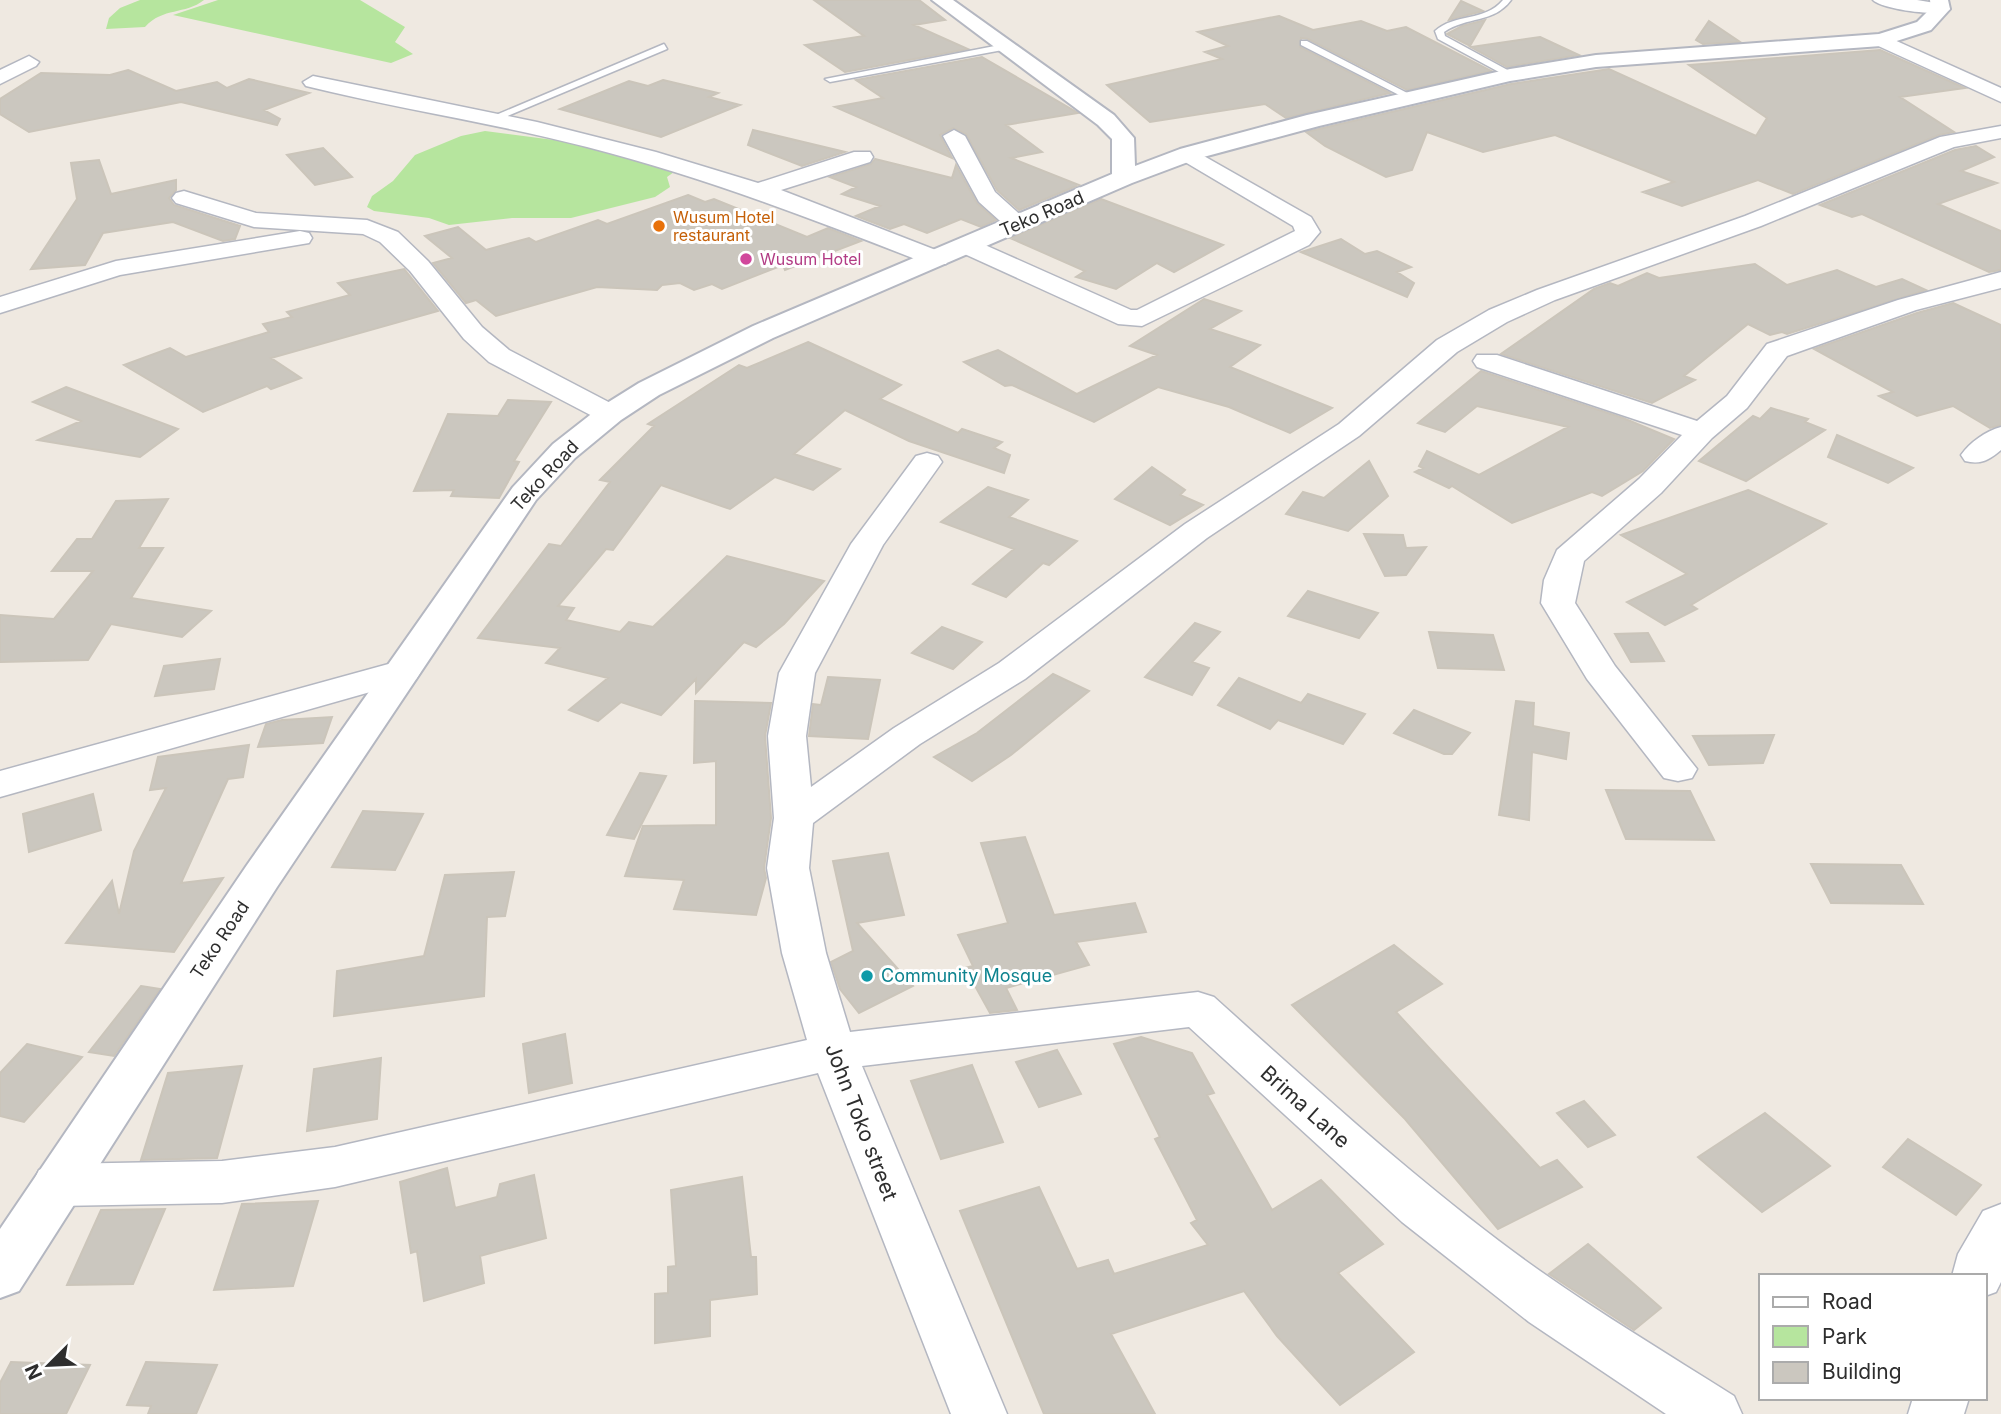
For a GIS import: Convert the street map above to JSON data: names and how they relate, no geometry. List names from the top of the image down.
{
  "streets": {
    "street": ["Teko Road", "Brima Lane", "John Toko street"]
  },
  "crossings": [
    ["Teko Road", "Brima Lane"],
    ["Brima Lane", "John Toko street"]
  ],
  "places": ["Wusum Hotel restaurant", "Wusum Hotel", "Community Mosque"],
  "legend": ["Road", "Park", "Building"],
  "north": "bottom left"
}
